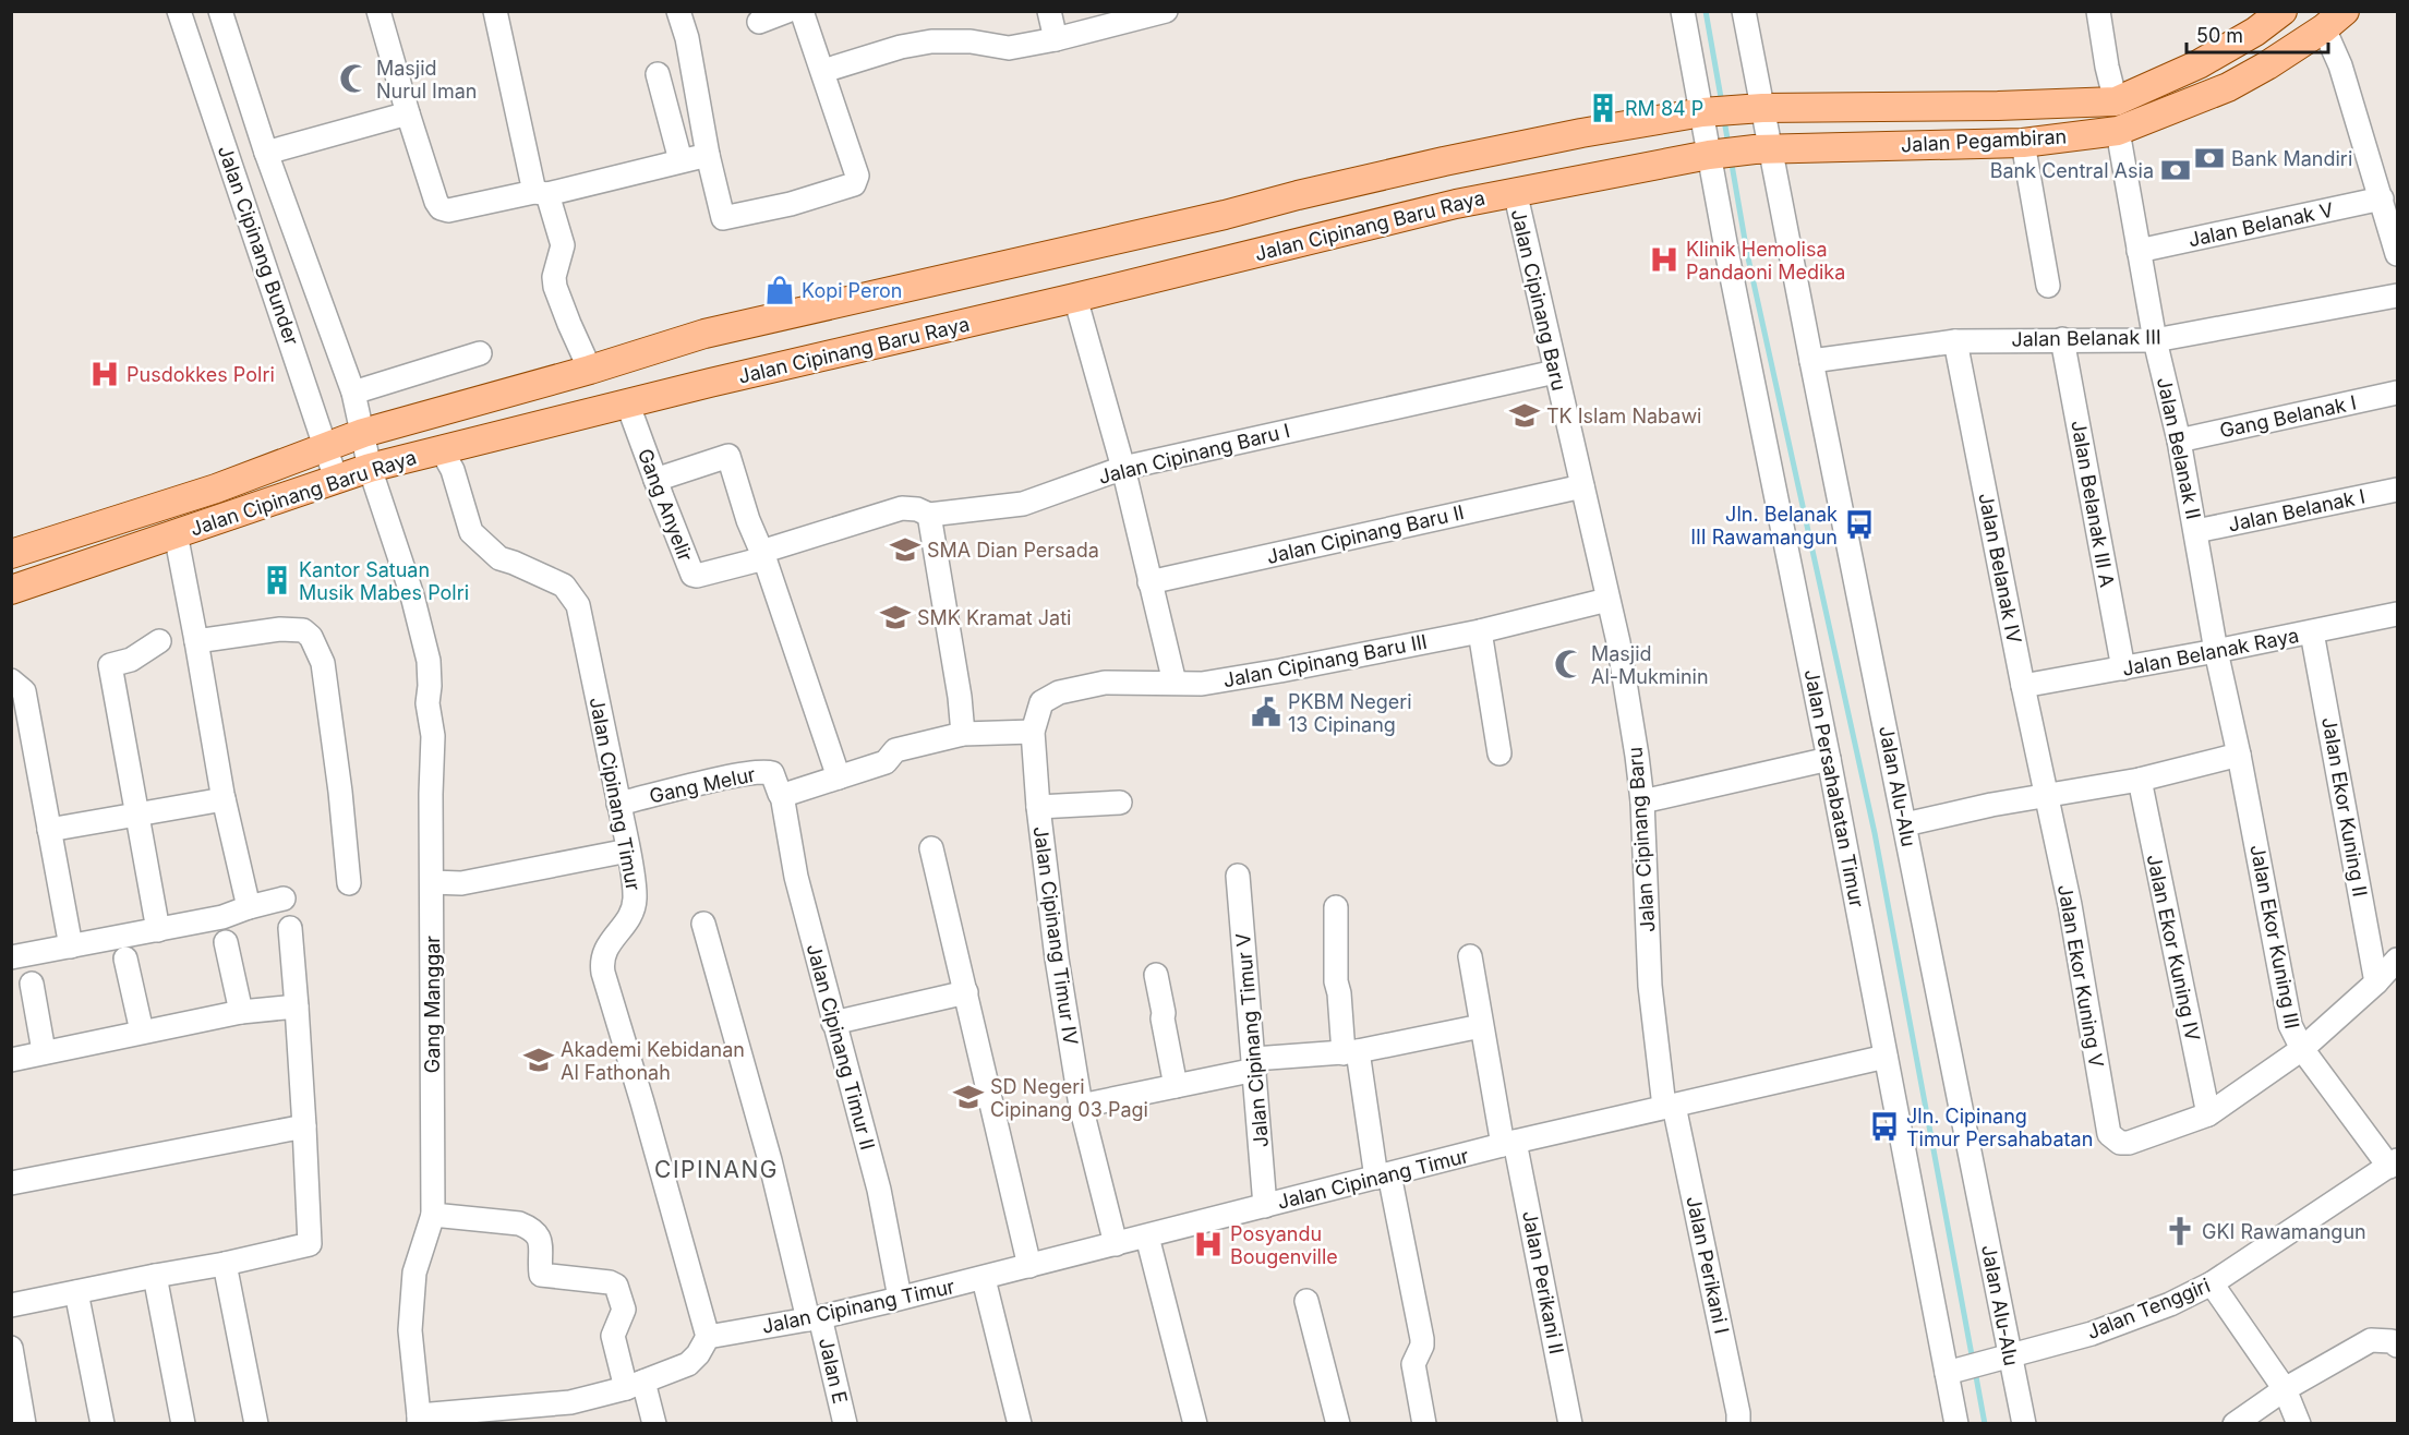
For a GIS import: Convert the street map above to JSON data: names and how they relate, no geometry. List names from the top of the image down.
{
  "streets": {
    "main road": ["Jalan Pegambiran", "Jalan Cipinang Baru Raya"],
    "street": [
      "Jalan Belanak V",
      "Jalan Cipinang Bunder",
      "Jalan Cipinang Baru",
      "Jalan Belanak III",
      "Gang Belanak I",
      "Jalan Belanak II",
      "Jalan Cipinang Baru I",
      "Jalan Belanak III A",
      "Gang Anyelir",
      "Jalan Belanak I",
      "Jalan Cipinang Baru II",
      "Jalan Belanak IV",
      "Jalan Belanak Raya",
      "Jalan Cipinang Baru III",
      "Gang Melur",
      "Jalan Alu-Alu",
      "Jalan Persahabatan Timur",
      "Jalan Cipinang Timur",
      "Jalan Ekor Kuning II",
      "Jalan Cipinang Timur IV",
      "Jalan Ekor Kuning III",
      "Jalan Ekor Kuning IV",
      "Jalan Ekor Kuning V",
      "Gang Manggar",
      "Jalan Cipinang Timur V",
      "Jalan Cipinang Timur II",
      "Jalan Perikani I",
      "Jalan Perikani II",
      "Jalan Tenggiri",
      "Jalan E"
    ]
  },
  "crossings": [
    ["Jalan Pegambiran", "Jalan Cipinang Baru Raya"],
    ["Jalan Pegambiran", "Jalan Belanak II"],
    ["Jalan Pegambiran", "Jalan Alu-Alu"],
    ["Jalan Pegambiran", "Jalan Persahabatan Timur"],
    ["Jalan Belanak V", "Jalan Belanak II"],
    ["Jalan Cipinang Baru Raya", "Jalan Cipinang Bunder"],
    ["Jalan Cipinang Baru Raya", "Jalan Cipinang Baru"],
    ["Jalan Cipinang Baru Raya", "Gang Anyelir"],
    ["Jalan Cipinang Baru Raya", "Jalan Persahabatan Timur"],
    ["Jalan Cipinang Baru Raya", "Jalan Cipinang Timur"],
    ["Jalan Cipinang Baru Raya", "Gang Manggar"],
    ["Jalan Cipinang Bunder", "Gang Manggar"],
    ["Jalan Cipinang Baru", "Jalan Cipinang Baru I"],
    ["Jalan Cipinang Baru", "Jalan Cipinang Baru II"],
    ["Jalan Cipinang Baru", "Jalan Cipinang Baru III"],
    ["Jalan Cipinang Baru", "Jalan Cipinang Timur"],
    ["Jalan Cipinang Baru", "Jalan Perikani I"],
    ["Jalan Belanak III", "Jalan Belanak II"],
    ["Jalan Belanak III", "Jalan Belanak III A"],
    ["Jalan Belanak III", "Jalan Belanak IV"],
    ["Jalan Belanak III", "Jalan Alu-Alu"],
    ["Gang Belanak I", "Jalan Belanak II"],
    ["Jalan Belanak II", "Jalan Belanak I"],
    ["Jalan Belanak II", "Jalan Belanak Raya"],
    ["Jalan Belanak II", "Jalan Ekor Kuning III"],
    ["Jalan Cipinang Baru I", "Gang Anyelir"],
    ["Jalan Belanak III A", "Jalan Belanak Raya"],
    ["Jalan Belanak IV", "Jalan Belanak Raya"],
    ["Jalan Belanak IV", "Jalan Ekor Kuning V"],
    ["Jalan Belanak Raya", "Jalan Ekor Kuning II"],
    ["Jalan Belanak Raya", "Jalan Ekor Kuning III"],
    ["Jalan Cipinang Baru III", "Jalan Cipinang Timur IV"],
    ["Gang Melur", "Jalan Cipinang Timur"],
    ["Gang Melur", "Jalan Cipinang Timur IV"],
    ["Gang Melur", "Jalan Cipinang Timur II"],
    ["Jalan Alu-Alu", "Jalan Tenggiri"],
    ["Jalan Persahabatan Timur", "Jalan Cipinang Timur"],
    ["Jalan Persahabatan Timur", "Jalan Tenggiri"],
    ["Jalan Cipinang Timur", "Jalan Cipinang Timur IV"],
    ["Jalan Cipinang Timur", "Jalan Cipinang Timur V"],
    ["Jalan Cipinang Timur", "Jalan Cipinang Timur II"],
    ["Jalan Cipinang Timur", "Jalan Perikani I"],
    ["Jalan Cipinang Timur", "Jalan Perikani II"],
    ["Jalan Cipinang Timur", "Jalan E"],
    ["Jalan Ekor Kuning III", "Jalan Tenggiri"],
    ["Jalan Ekor Kuning IV", "Jalan Ekor Kuning V"]
  ],
  "districts": ["CIPINANG"],
  "places": {
    "mosque": ["Masjid Nurul Iman", "Masjid Al-Mukminin"],
    "building": ["RM 84 P", "Kantor Satuan Musik Mabes Polri"],
    "bank": ["Bank Mandiri", "Bank Central Asia"],
    "hospital": ["Klinik Hemolisa Pandaoni Medika", "Pusdokkes Polri", "Posyandu Bougenville"],
    "shop": ["Kopi Peron"],
    "school or university": [
      "TK Islam Nabawi",
      "SMA Dian Persada",
      "SMK Kramat Jati",
      "Akademi Kebidanan Al Fathonah",
      "SD Negeri Cipinang 03 Pagi"
    ],
    "bus stop": ["Jln. Belanak III Rawamangun", "Jln. Cipinang Timur Persahabatan"],
    "public building": ["PKBM Negeri 13 Cipinang"],
    "church": ["GKI Rawamangun"]
  },
  "scale_bar": "50 m"
}
